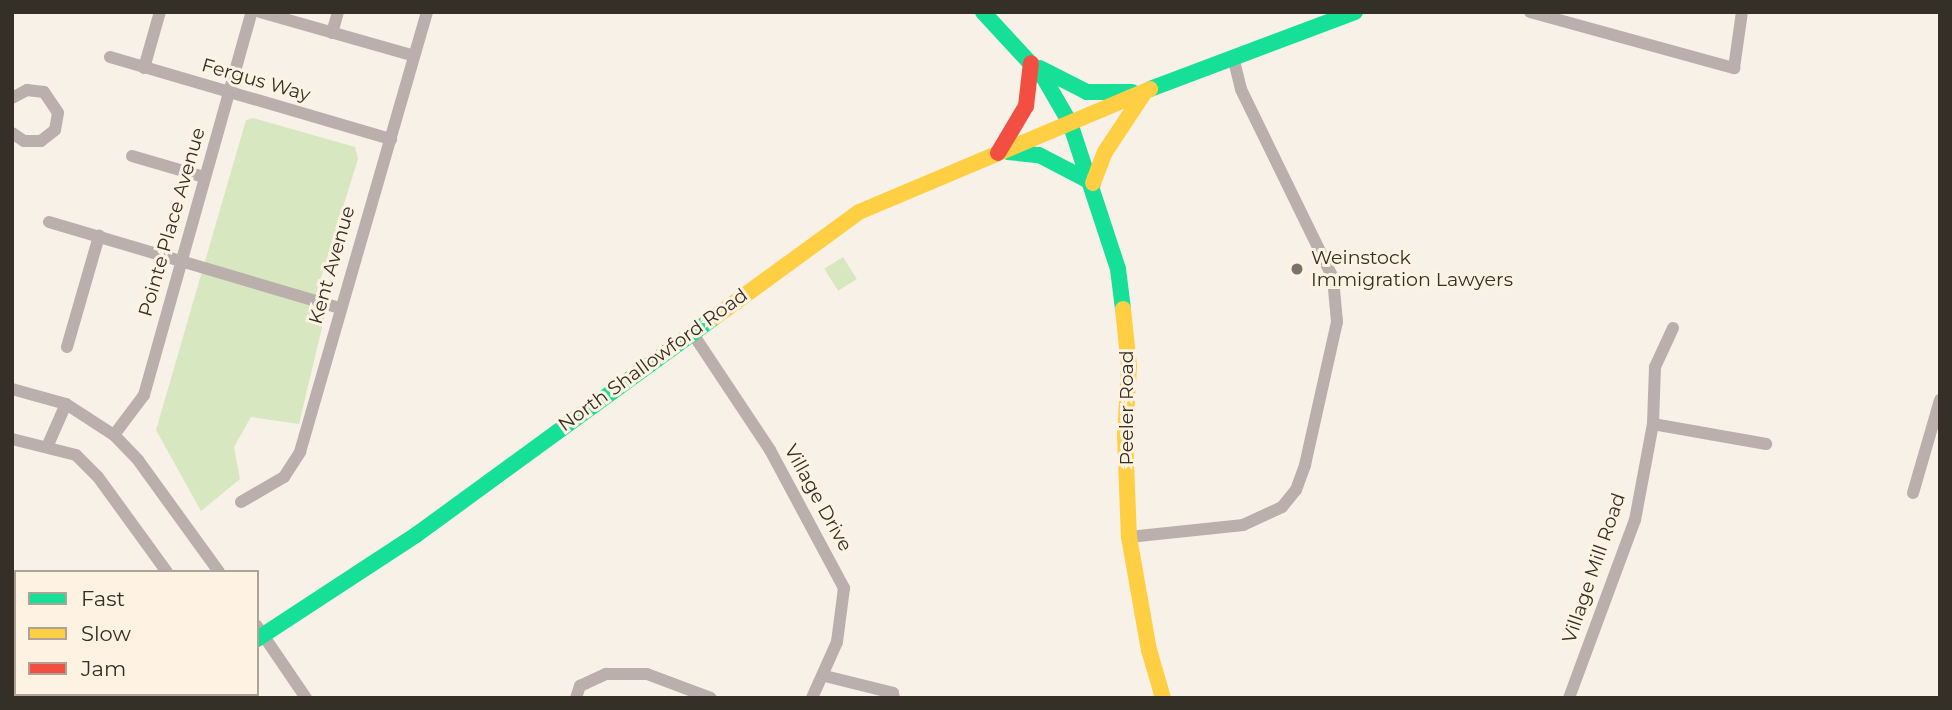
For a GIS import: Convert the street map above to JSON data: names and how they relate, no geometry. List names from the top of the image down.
{
  "streets": {
    "street": [
      "Fergus Way",
      "Pointe Place Avenue",
      "Kent Avenue",
      "North Shallowford Road",
      "Peeler Road",
      "Village Drive",
      "Village Mill Road"
    ]
  },
  "crossings": [
    ["Fergus Way", "Pointe Place Avenue"],
    ["Fergus Way", "Kent Avenue"],
    ["North Shallowford Road", "Peeler Road"],
    ["North Shallowford Road", "Village Drive"]
  ],
  "places": ["Weinstock Immigration Lawyers"],
  "legend": ["Fast", "Slow", "Jam"]
}
